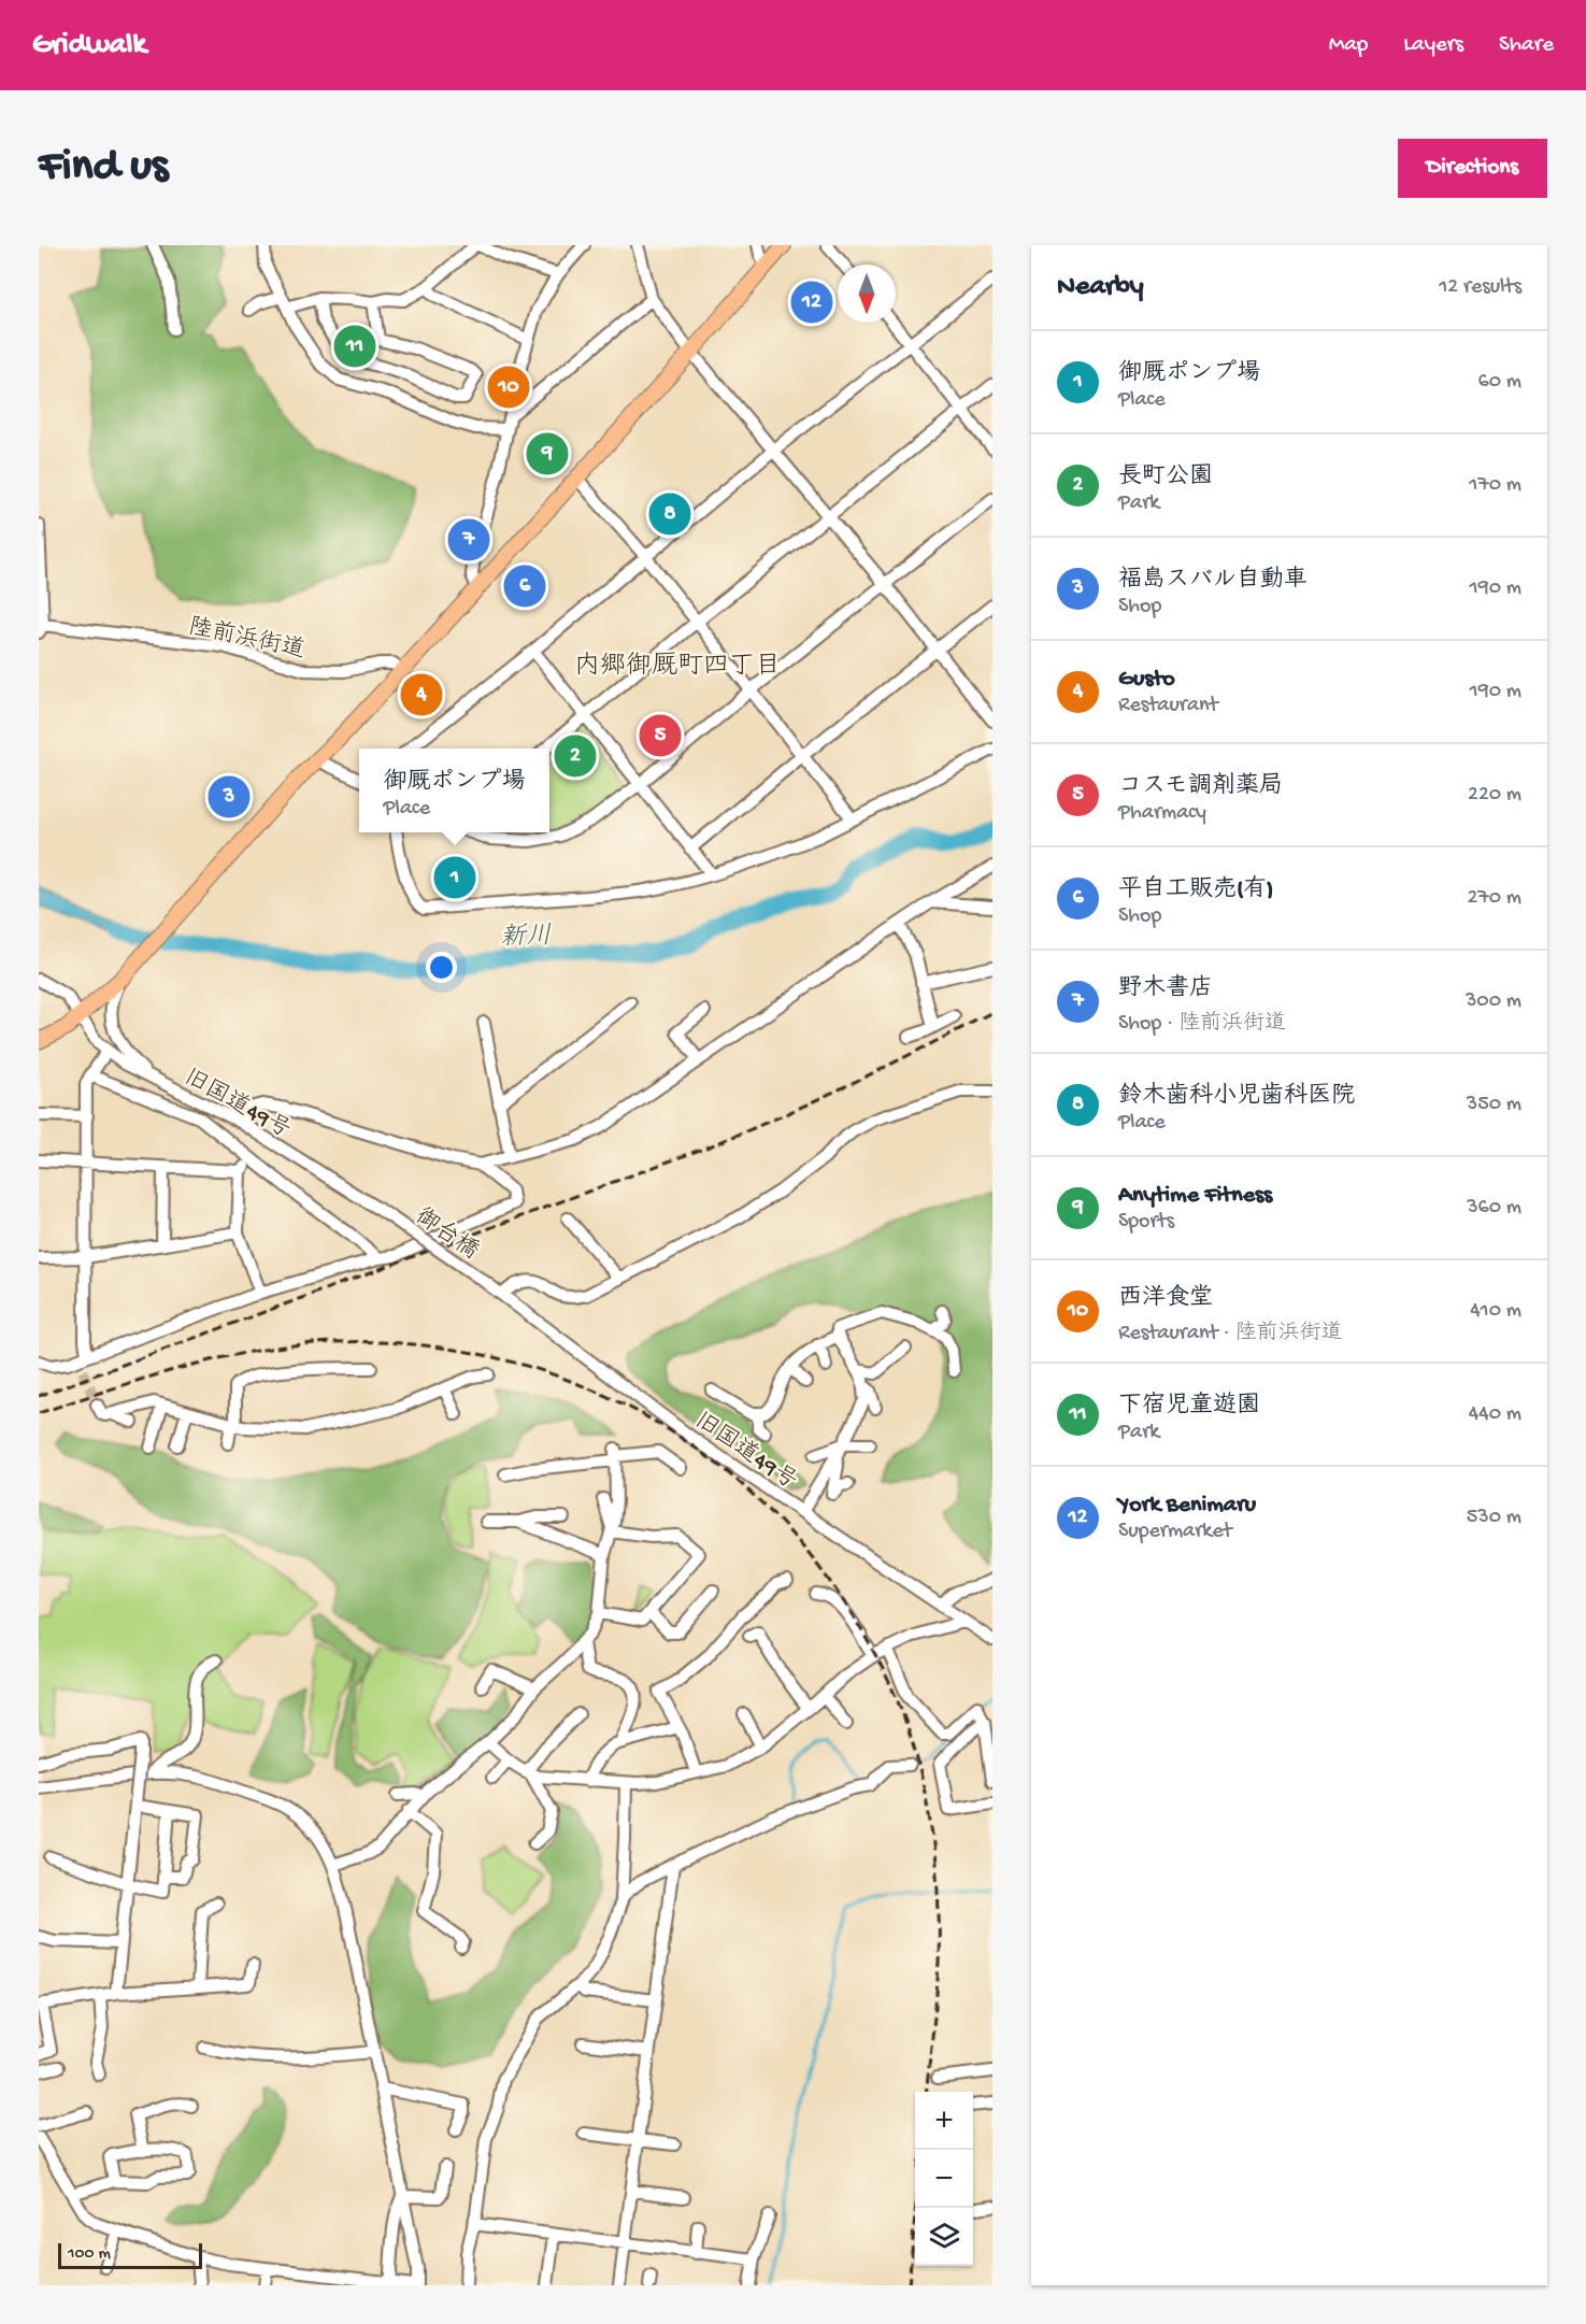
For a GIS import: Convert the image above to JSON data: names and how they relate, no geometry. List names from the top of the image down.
{
  "streets": {
    "street": ["陸前浜街道", "旧国道49号", "御台橋"]
  },
  "crossings": [
    ["旧国道49号", "御台橋"]
  ],
  "districts": ["内郷御厩町四丁目"],
  "water": ["新川"],
  "scale_bar": "100 m",
  "north": "bottom",
  "page": {
    "header": "Gridwalk",
    "nav": ["Map", "Layers", "Share"],
    "buttons": "Directions",
    "title": "Find us",
    "heading": ["Nearby", "12 results"],
    "pins": [
      "12",
      "11",
      "10",
      "9",
      "8",
      "7",
      "6",
      "4",
      "5",
      "2",
      "3",
      "1"
    ],
    "list": [
      {
        "mark": "1",
        "name": "御厩ポンプ場",
        "note": "Place",
        "value": "60 m"
      },
      {
        "mark": "2",
        "name": "長町公園",
        "note": "Park",
        "value": "170 m"
      },
      {
        "mark": "3",
        "name": "福島スバル自動車",
        "note": "Shop",
        "value": "190 m"
      },
      {
        "mark": "4",
        "name": "Gusto",
        "note": "Restaurant",
        "value": "190 m"
      },
      {
        "mark": "5",
        "name": "コスモ調剤薬局",
        "note": "Pharmacy",
        "value": "220 m"
      },
      {
        "mark": "6",
        "name": "平自工販売(有)",
        "note": "Shop",
        "value": "270 m"
      },
      {
        "mark": "7",
        "name": "野木書店",
        "note": "Shop · 陸前浜街道",
        "value": "300 m"
      },
      {
        "mark": "8",
        "name": "鈴木歯科小児歯科医院",
        "note": "Place",
        "value": "350 m"
      },
      {
        "mark": "9",
        "name": "Anytime Fitness",
        "note": "Sports",
        "value": "360 m"
      },
      {
        "mark": "10",
        "name": "西洋食堂",
        "note": "Restaurant · 陸前浜街道",
        "value": "410 m"
      },
      {
        "mark": "11",
        "name": "下宿児童遊園",
        "note": "Park",
        "value": "440 m"
      },
      {
        "mark": "12",
        "name": "York Benimaru",
        "note": "Supermarket",
        "value": "530 m"
      }
    ],
    "popup": ["御厩ポンプ場", "Place"],
    "map_buttons": ["+", "−"],
    "scale": "100 m"
  }
}
